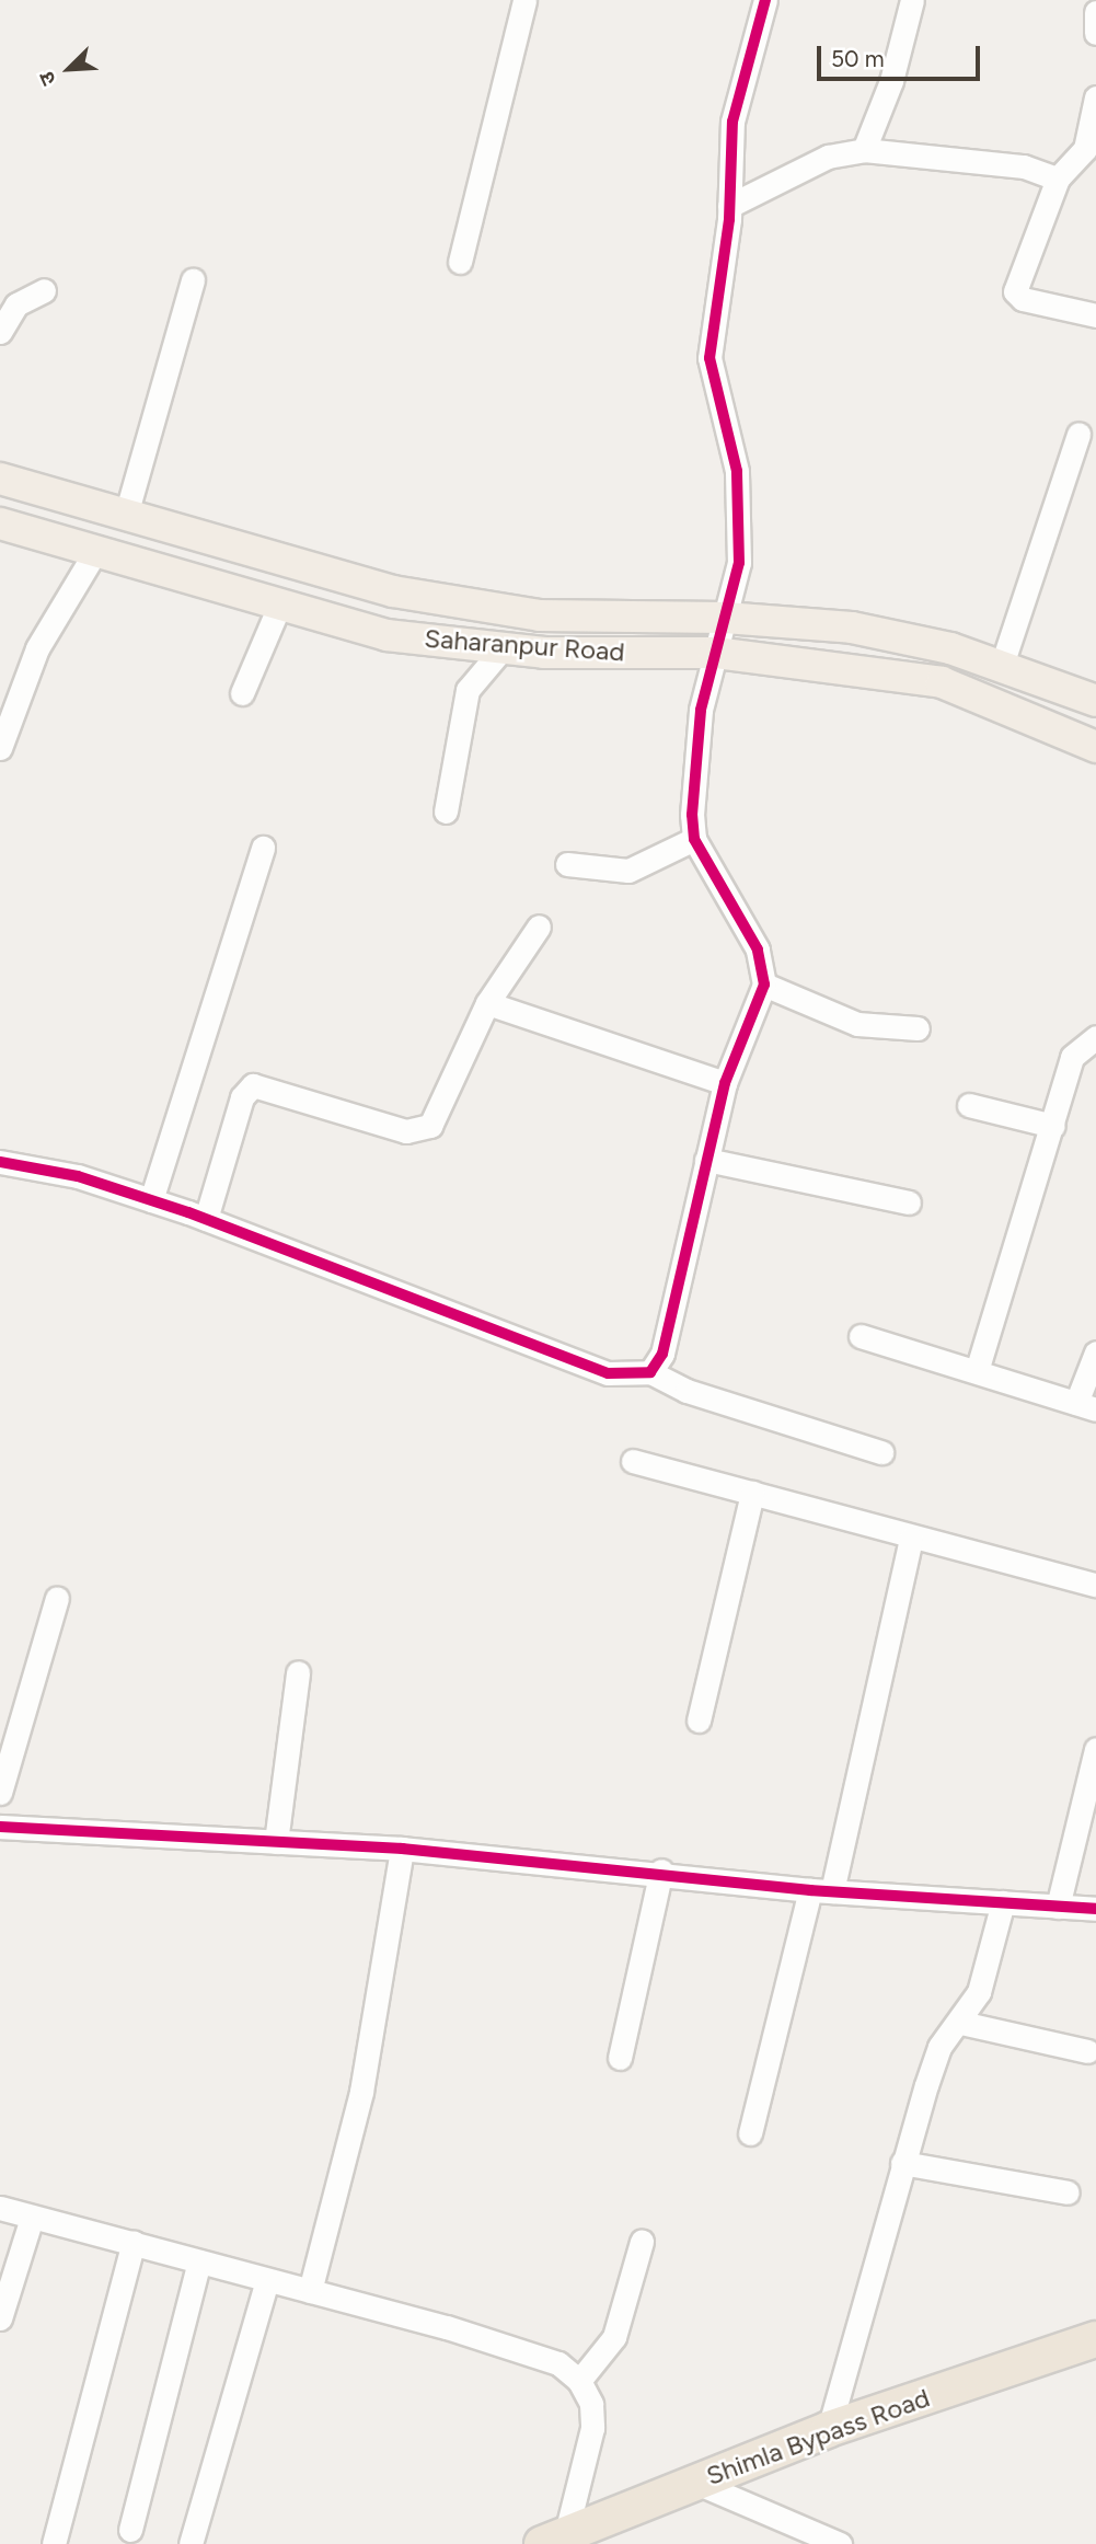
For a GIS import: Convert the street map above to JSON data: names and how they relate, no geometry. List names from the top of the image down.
{
  "streets": {
    "highway": ["Shimla Bypass Road"],
    "main road": ["Saharanpur Road"]
  },
  "scale_bar": "50 m",
  "north": "bottom left"
}
